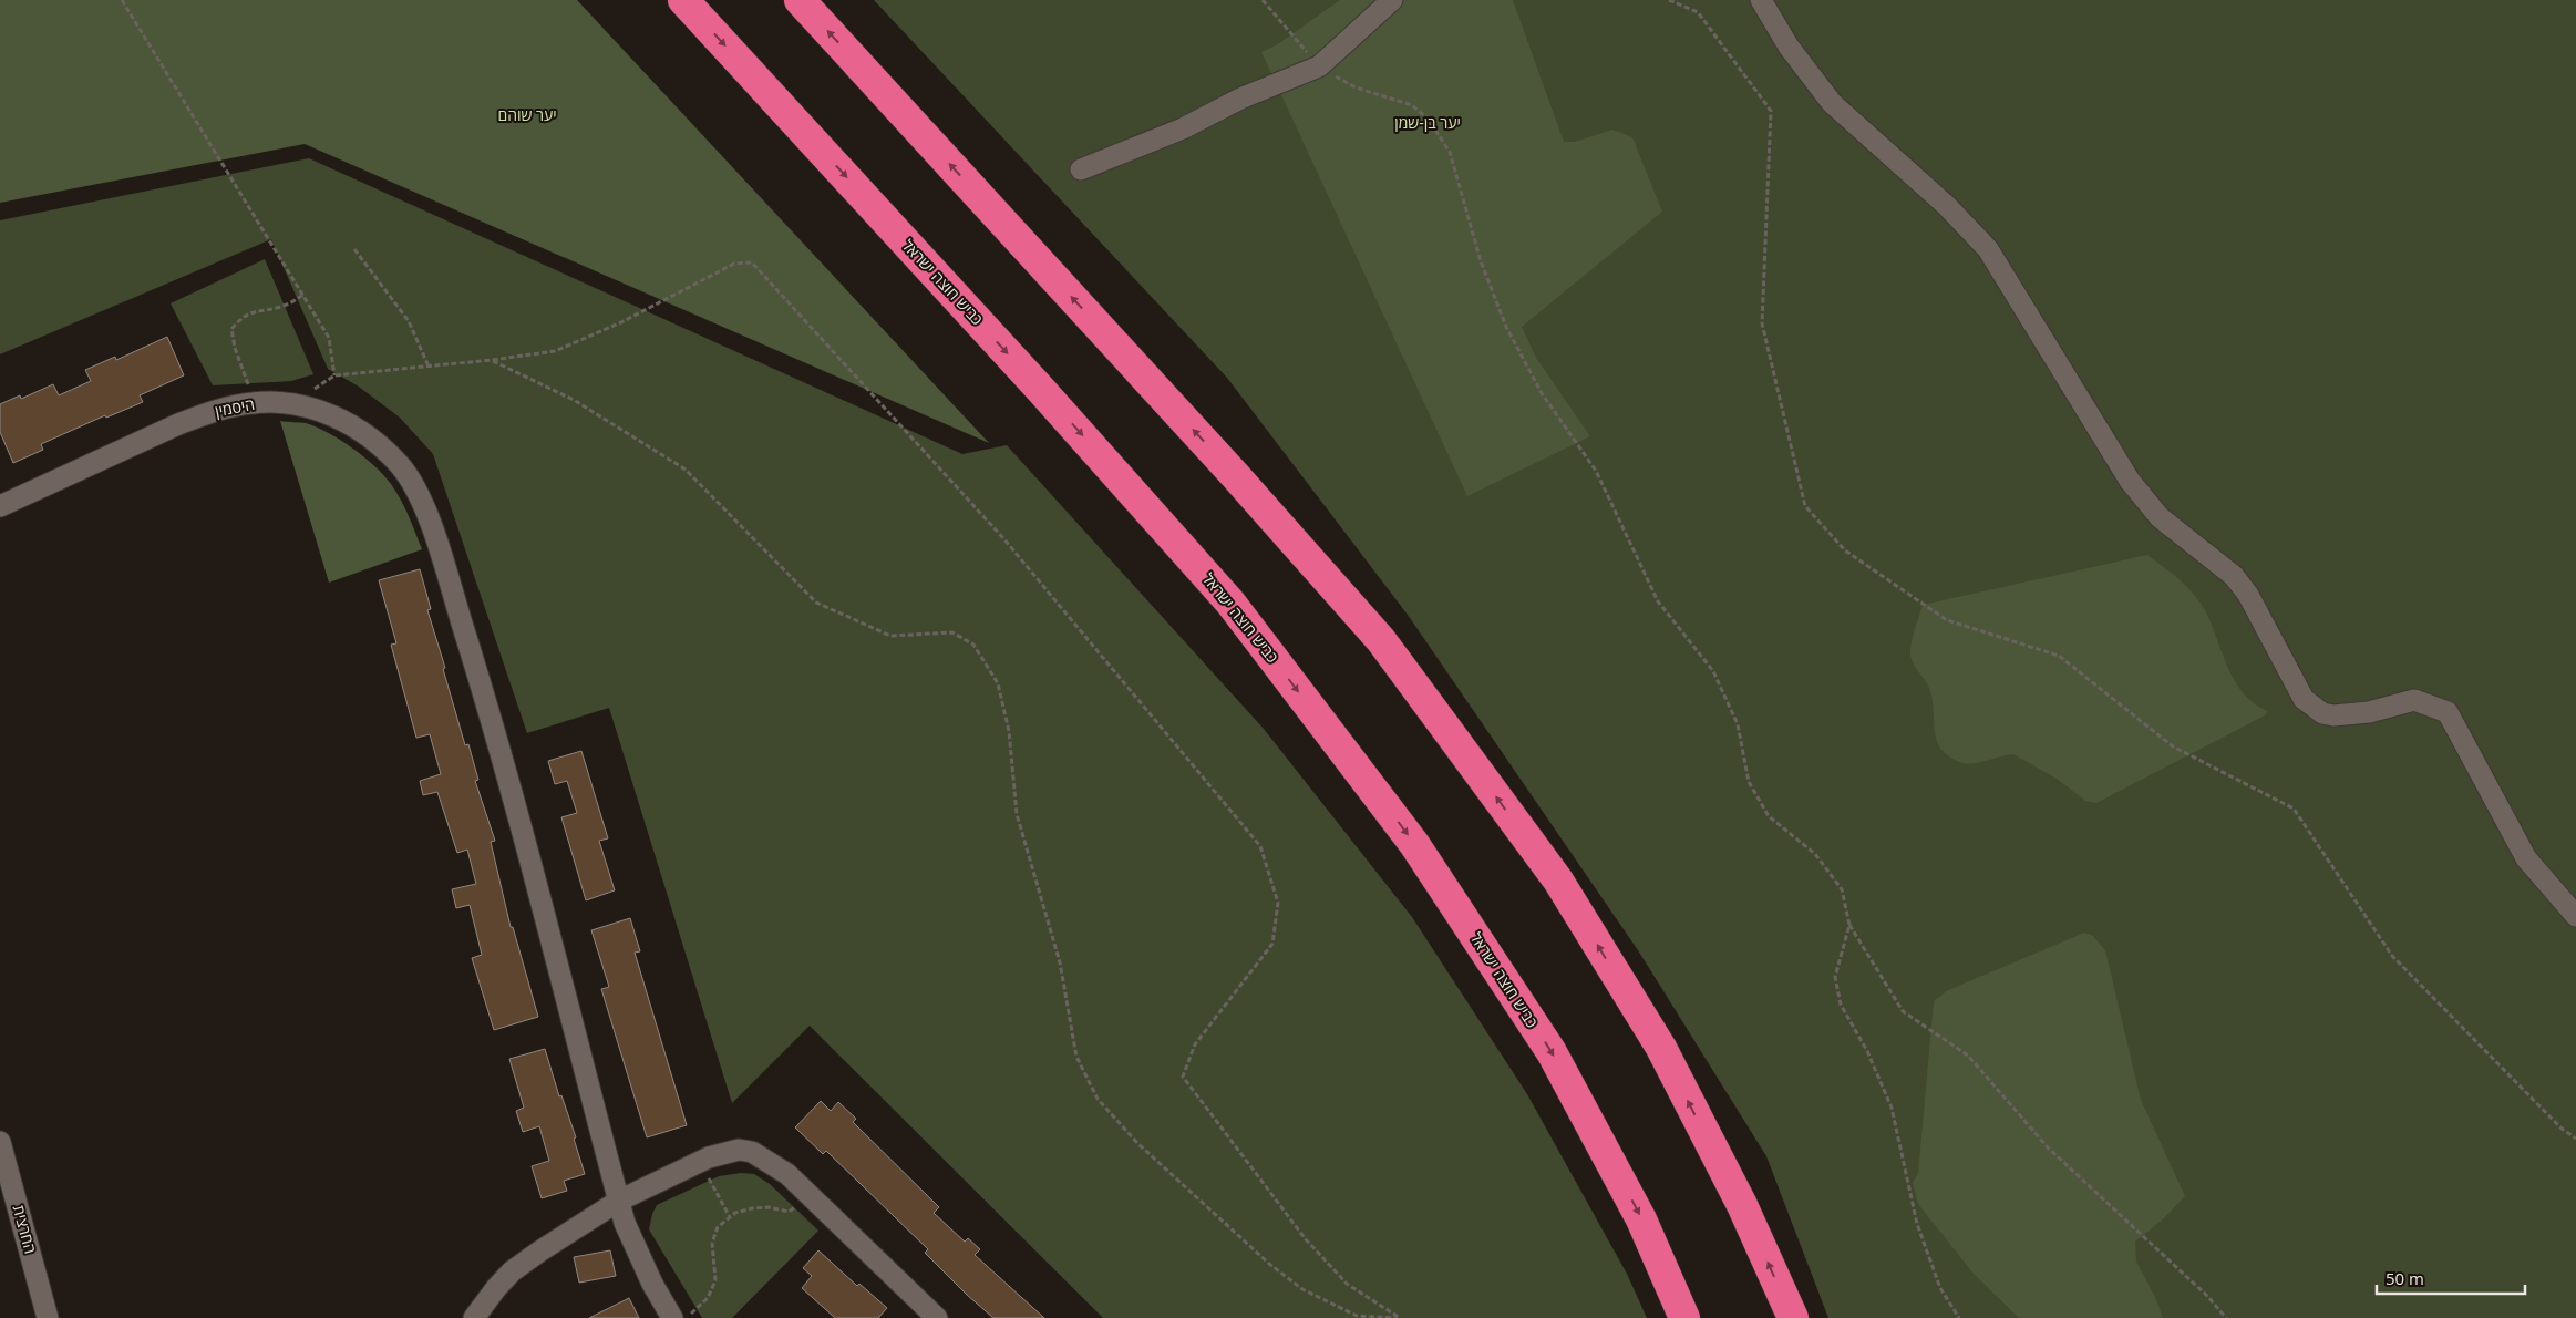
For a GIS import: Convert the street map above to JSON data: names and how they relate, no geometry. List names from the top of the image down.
{
  "streets": {
    "highway": ["כביש חוצה ישראל"],
    "street": ["היסמין", "החרצית"]
  },
  "parks": ["יער שוהם", "יער בן-שמן"],
  "scale_bar": "50 m"
}
